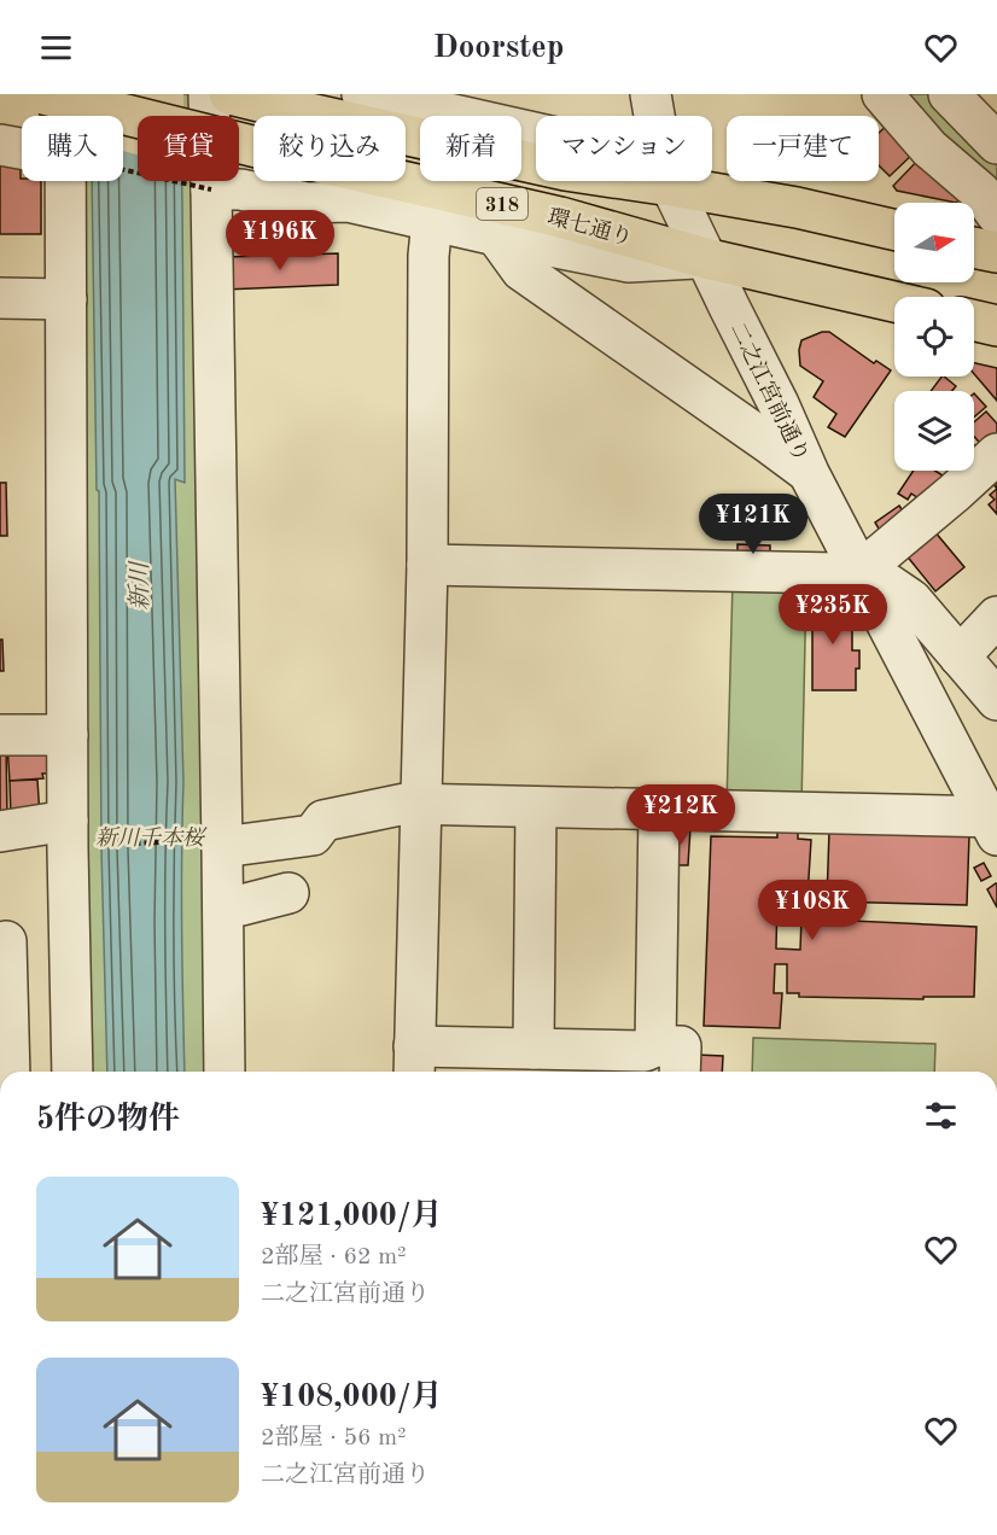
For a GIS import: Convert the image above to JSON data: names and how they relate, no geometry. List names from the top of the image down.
{
  "streets": {
    "main road": ["318", "環七通り"],
    "street": ["二之江宮前通り"]
  },
  "crossings": [
    ["318", "二之江宮前通り"],
    ["環七通り", "二之江宮前通り"]
  ],
  "water": ["新川"],
  "parks": ["新川千本桜"],
  "north": "right",
  "page": {
    "header": "Doorstep",
    "chip": [
      "購入",
      "賃貸",
      "絞り込み",
      "新着",
      "マンション",
      "一戸建て"
    ],
    "price": [
      "¥196K",
      "¥121K",
      "¥235K",
      "¥212K",
      "¥108K"
    ],
    "heading": "5件の物件",
    "list": [
      {
        "name": "¥121,000/月",
        "note": "2部屋 · 62 m² · 二之江宮前通り"
      },
      {
        "name": "¥108,000/月",
        "note": "2部屋 · 56 m² · 二之江宮前通り"
      }
    ]
  }
}
